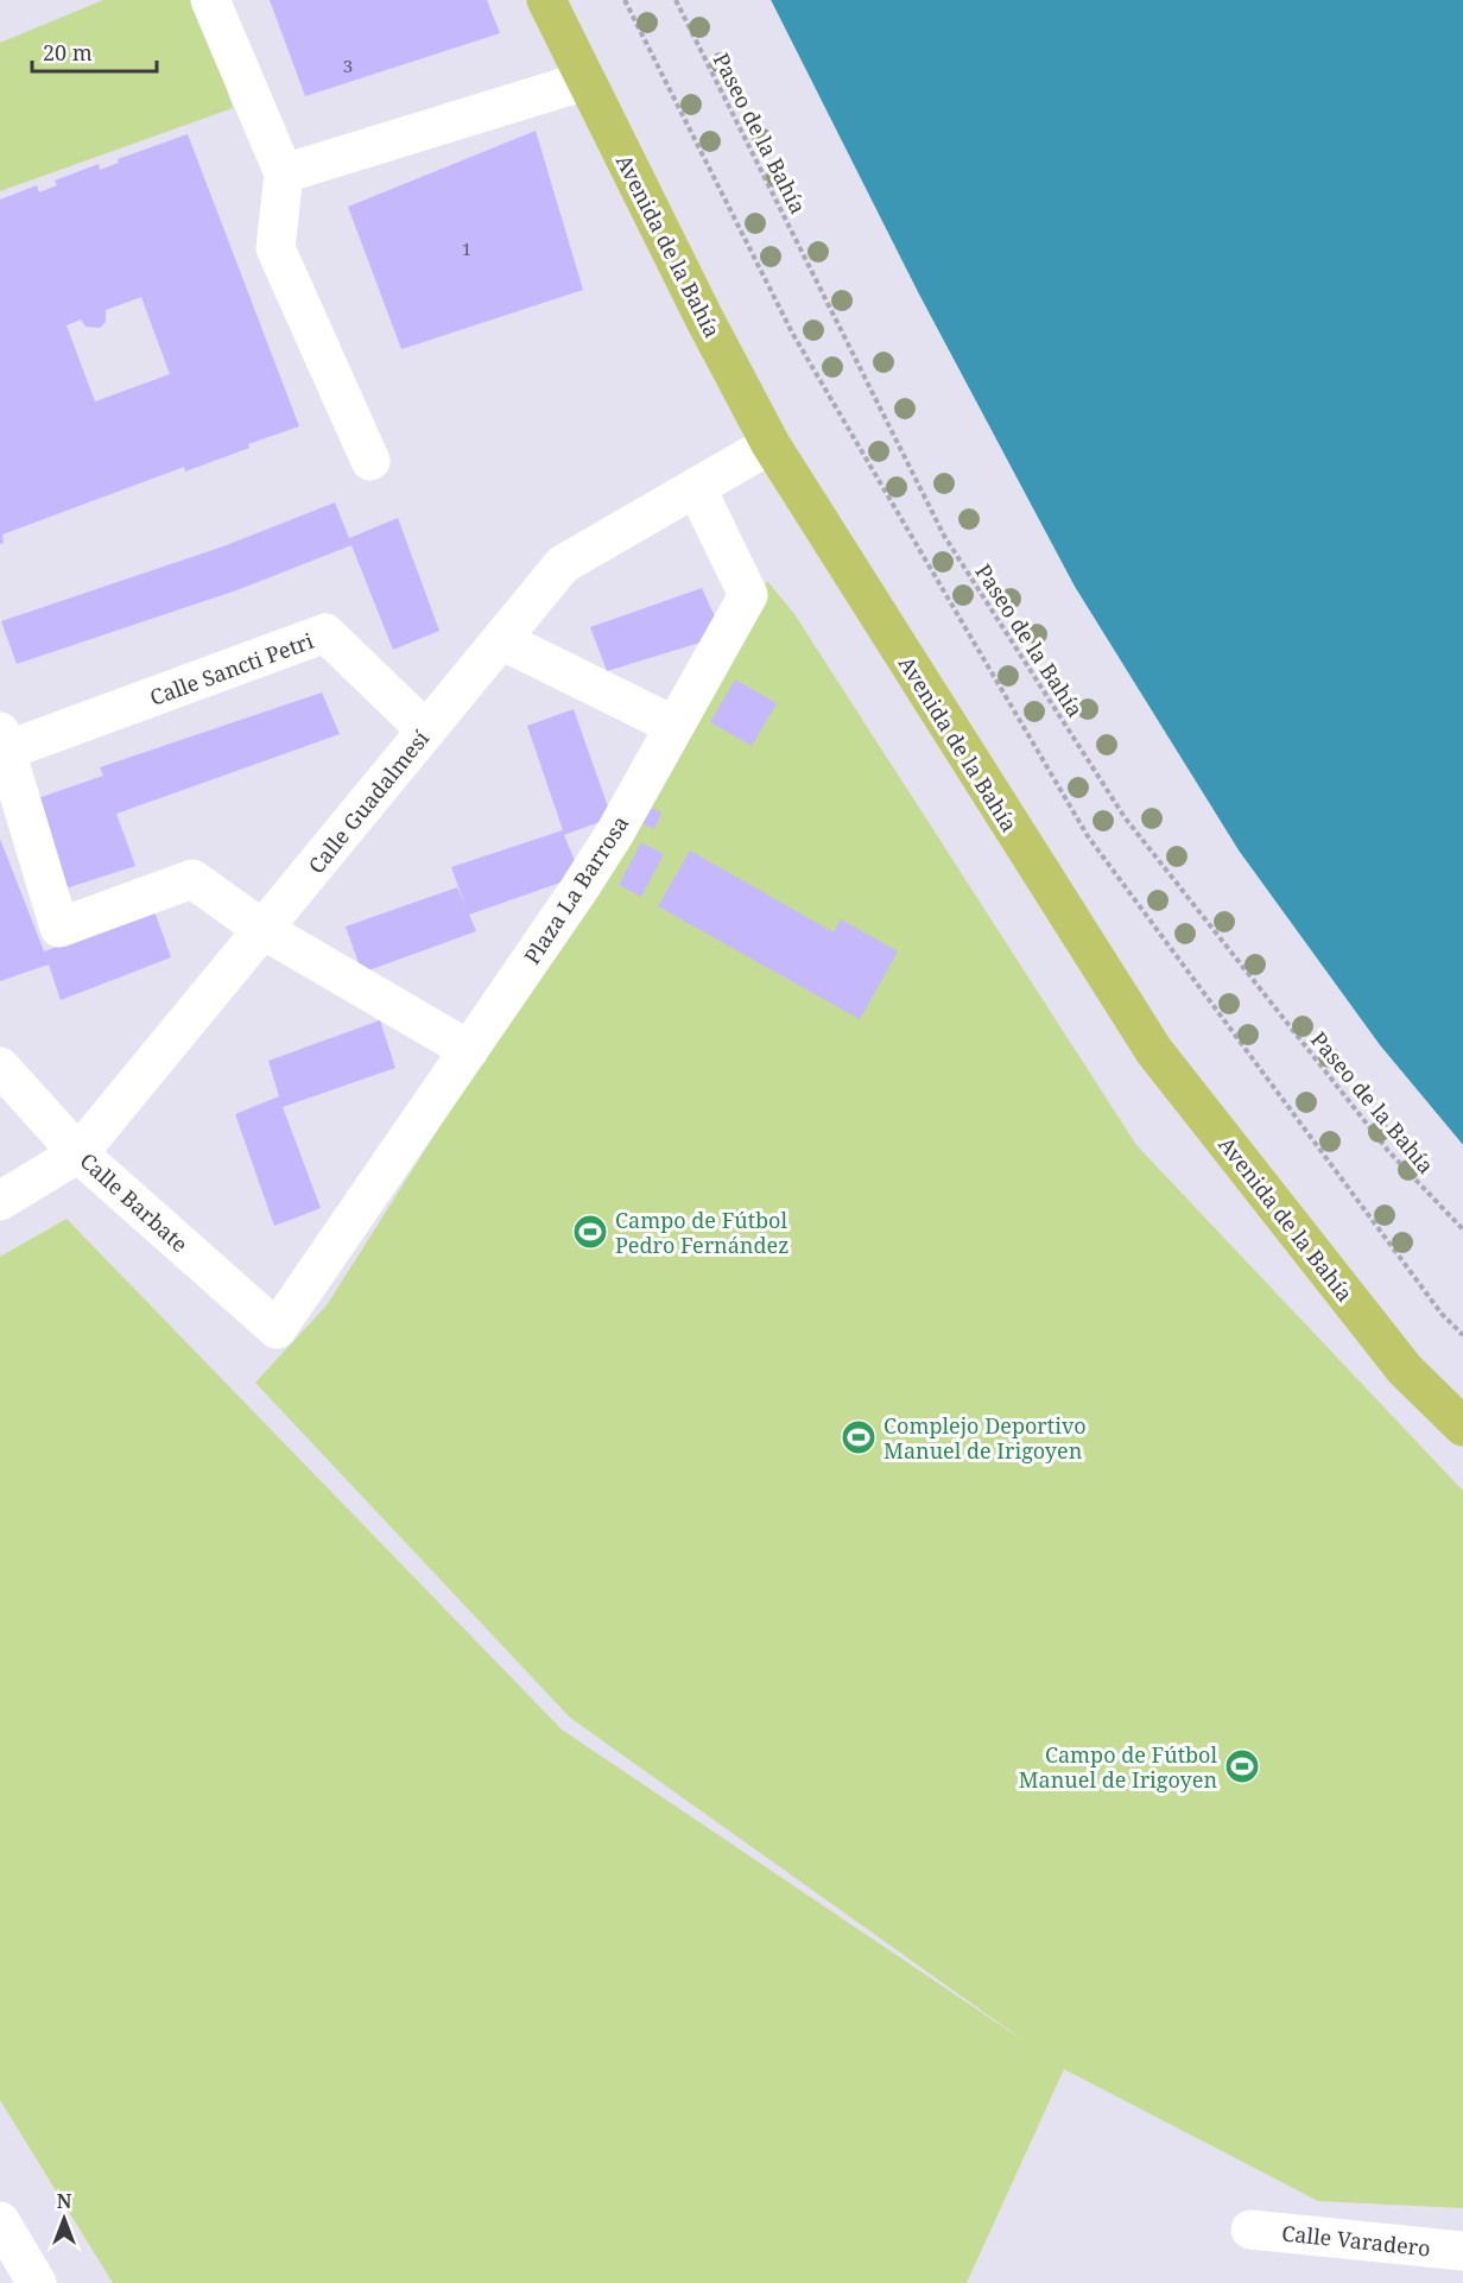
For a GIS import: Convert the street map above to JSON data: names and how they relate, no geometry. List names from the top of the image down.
{
  "streets": {
    "main road": ["Avenida de la Bahía"],
    "street": [
      "Calle Sancti Petri",
      "Calle Guadalmesí",
      "Plaza La Barrosa",
      "Calle Barbate",
      "Calle Varadero"
    ],
    "path": ["Paseo de la Bahía"]
  },
  "crossings": [
    ["Avenida de la Bahía", "Calle Guadalmesí"],
    ["Calle Sancti Petri", "Calle Guadalmesí"],
    ["Calle Guadalmesí", "Plaza La Barrosa"],
    ["Calle Guadalmesí", "Calle Barbate"],
    ["Plaza La Barrosa", "Calle Barbate"]
  ],
  "places": {
    "sports": ["Campo de Fútbol Pedro Fernández", "Complejo Deportivo Manuel de Irigoyen", "Campo de Fútbol Manuel de Irigoyen"]
  },
  "house_numbers": ["3", "1"],
  "scale_bar": "20 m",
  "north": "top"
}
